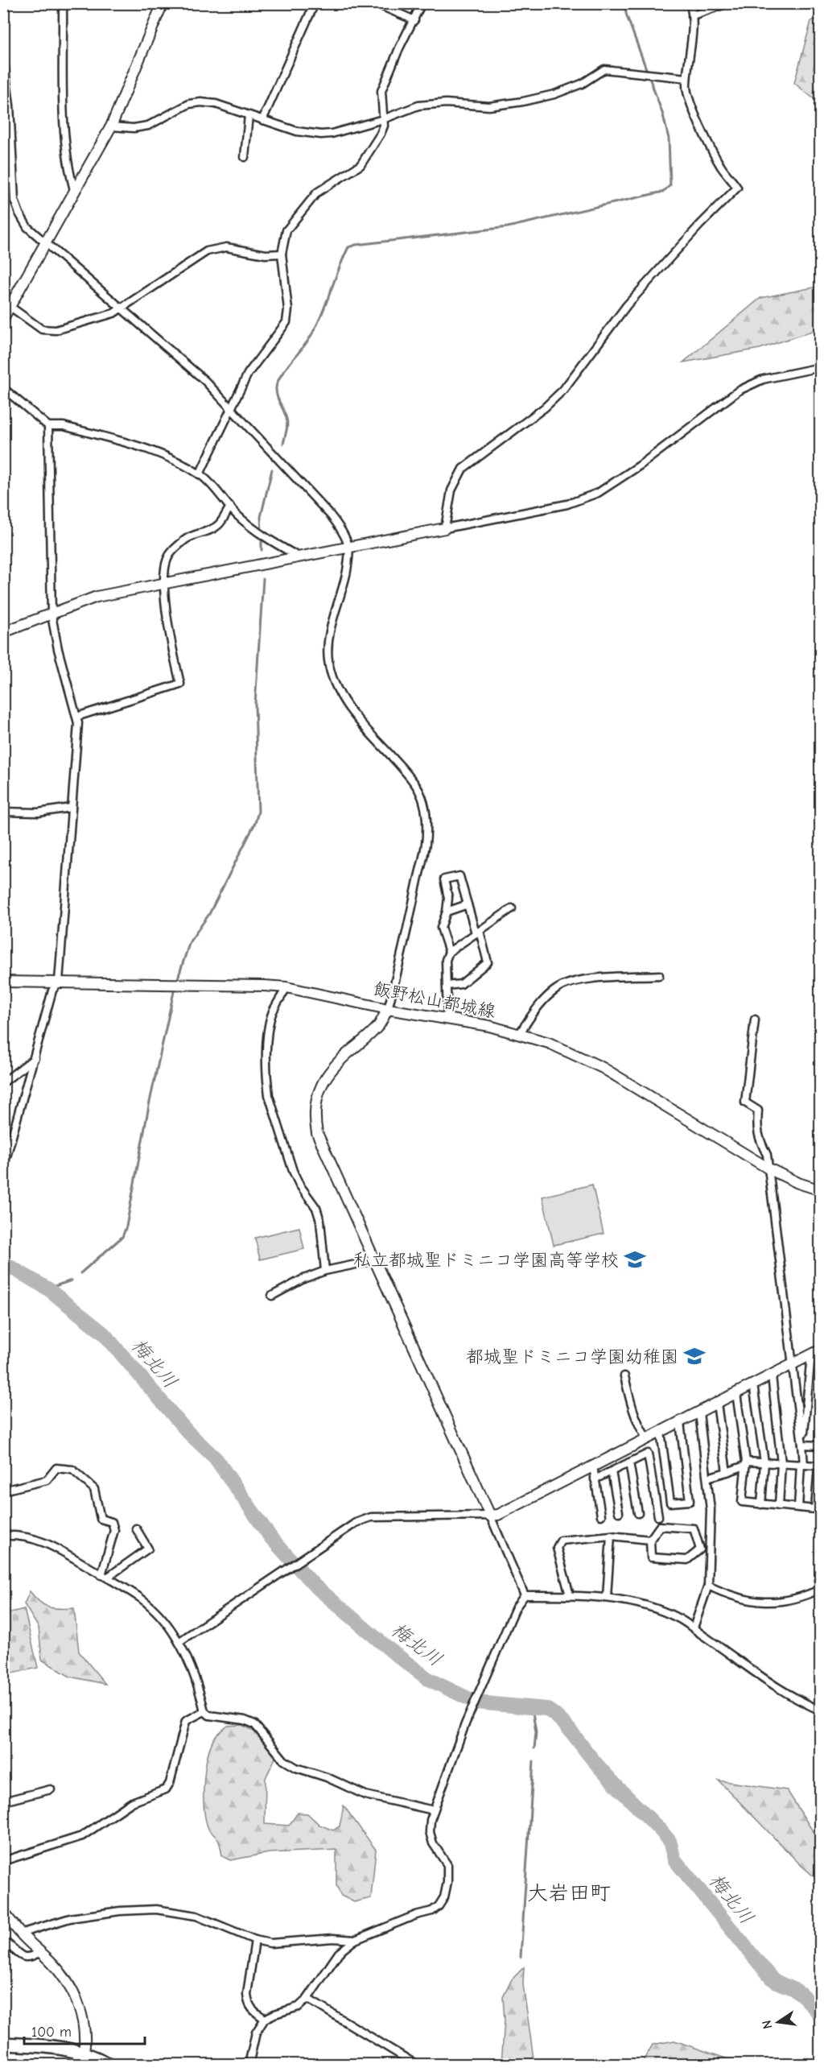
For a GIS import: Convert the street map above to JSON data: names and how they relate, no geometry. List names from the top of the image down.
{
  "streets": {
    "street": ["飯野松山都城線"]
  },
  "districts": ["大岩田町"],
  "water": ["梅北川"],
  "places": {
    "school or university": ["私立都城聖ドミニコ学園高等学校", "都城聖ドミニコ学園幼稚園"]
  },
  "scale_bar": "100 m",
  "north": "left"
}
